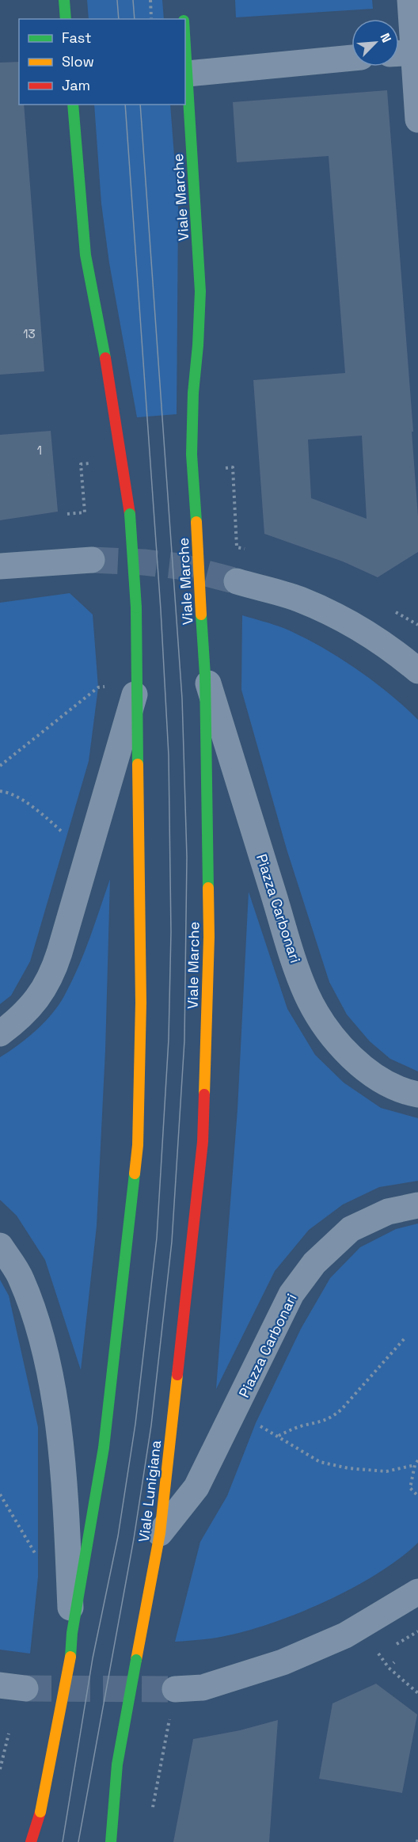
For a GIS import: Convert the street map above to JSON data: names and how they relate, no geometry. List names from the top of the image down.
{
  "streets": {
    "main road": ["Viale Marche", "Viale Lunigiana"],
    "street": ["Piazza Carbonari"]
  },
  "crossings": [
    ["Viale Marche", "Piazza Carbonari"],
    ["Viale Marche", "Viale Lunigiana"],
    ["Piazza Carbonari", "Viale Lunigiana"]
  ],
  "house_numbers": ["13", "1"],
  "legend": ["Fast", "Slow", "Jam"],
  "north": "top right"
}
